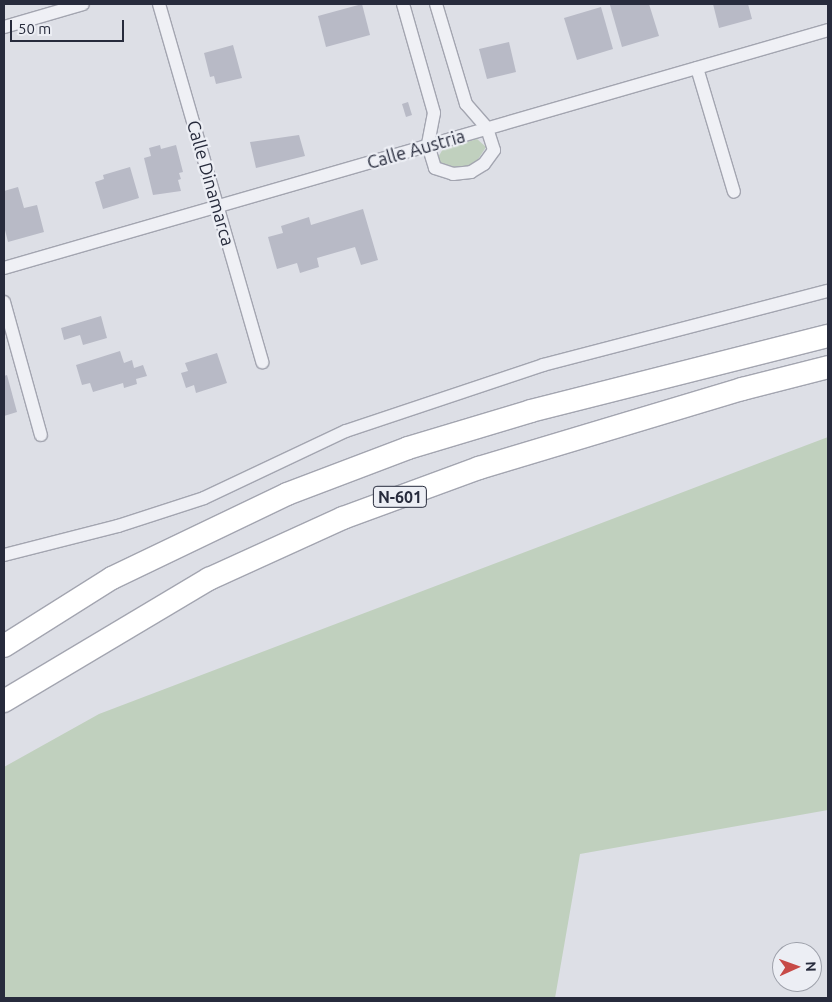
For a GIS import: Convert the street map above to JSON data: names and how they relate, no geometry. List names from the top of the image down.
{
  "streets": {
    "highway": ["N-601"],
    "street": ["Calle Austria", "Calle Dinamarca"]
  },
  "crossings": [
    ["Calle Austria", "Calle Dinamarca"]
  ],
  "scale_bar": "50 m",
  "north": "right"
}
